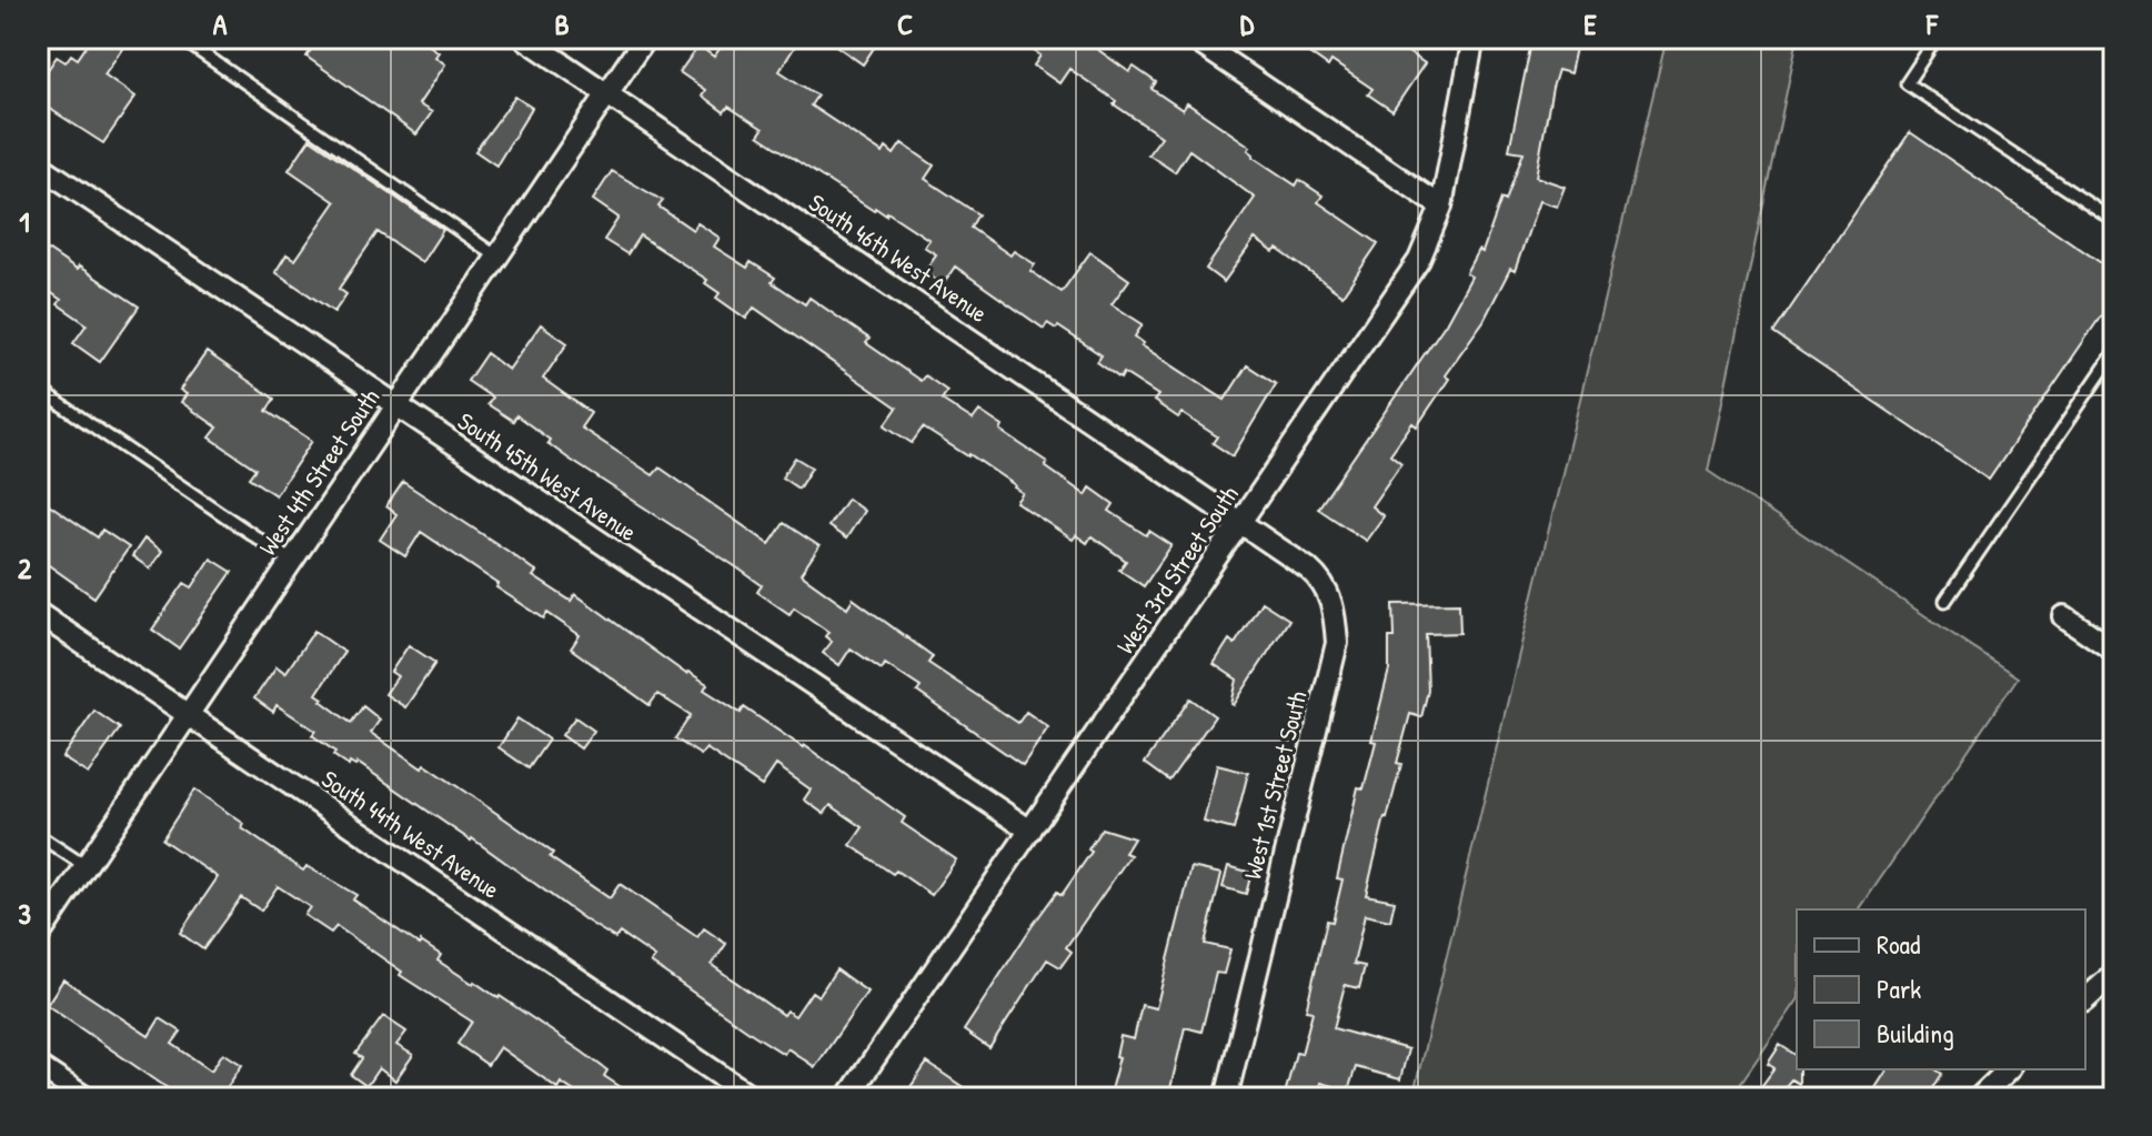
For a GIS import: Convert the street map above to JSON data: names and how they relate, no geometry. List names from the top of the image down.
{
  "streets": {
    "street": [
      "South 46th West Avenue",
      "West 4th Street South",
      "South 45th West Avenue",
      "West 3rd Street South",
      "West 1st Street South",
      "South 44th West Avenue"
    ]
  },
  "crossings": [
    ["South 46th West Avenue", "West 4th Street South"],
    ["South 46th West Avenue", "West 3rd Street South"],
    ["South 46th West Avenue", "West 1st Street South"],
    ["West 4th Street South", "South 45th West Avenue"],
    ["West 4th Street South", "South 44th West Avenue"],
    ["South 45th West Avenue", "West 3rd Street South"],
    ["West 3rd Street South", "West 1st Street South"]
  ],
  "legend": ["Road", "Park", "Building"],
  "grid": {
    "columns": [
      "A",
      "B",
      "C",
      "D",
      "E",
      "F"
    ],
    "rows": ["1", "2", "3"]
  }
}
